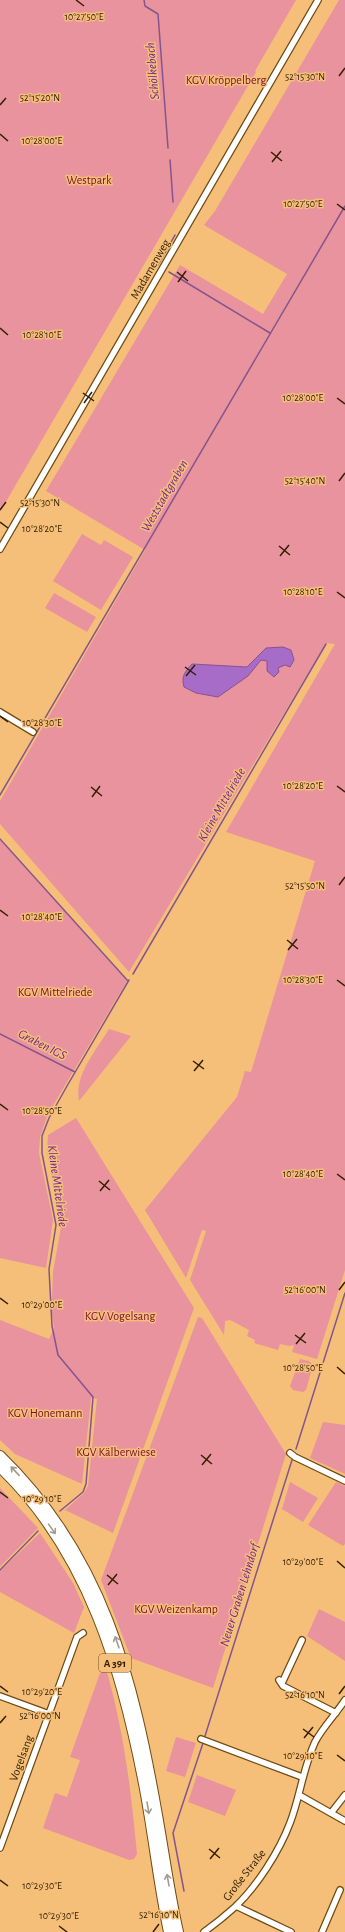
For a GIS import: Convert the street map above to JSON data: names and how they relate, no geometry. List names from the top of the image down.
{
  "streets": {
    "highway": ["A 391"],
    "street": ["Madamenweg", "Vogelsang", "Große Straße"]
  },
  "water": [
    "Schölkebach",
    "Weststadtgraben",
    "Kleine Mittelriede",
    "Graben IGS",
    "Neuer Graben Lehndorf"
  ],
  "parks": [
    "KGV Kröppelberg",
    "Westpark",
    "KGV Mittelriede",
    "KGV Vogelsang",
    "KGV Honemann",
    "KGV Kälberwiese",
    "KGV Weizenkamp"
  ],
  "coordinates": [
    "10°27'50\"E",
    "52°15'30\"N",
    "52°15'20\"N",
    "10°28'00\"E",
    "10°28'10\"E",
    "52°15'40\"N",
    "10°28'20\"E",
    "10°28'30\"E",
    "52°15'50\"N",
    "10°28'40\"E",
    "10°28'50\"E",
    "52°16'00\"N",
    "10°29'00\"E",
    "10°29'10\"E",
    "10°29'20\"E",
    "52°16'10\"N",
    "10°29'30\"E"
  ]
}
